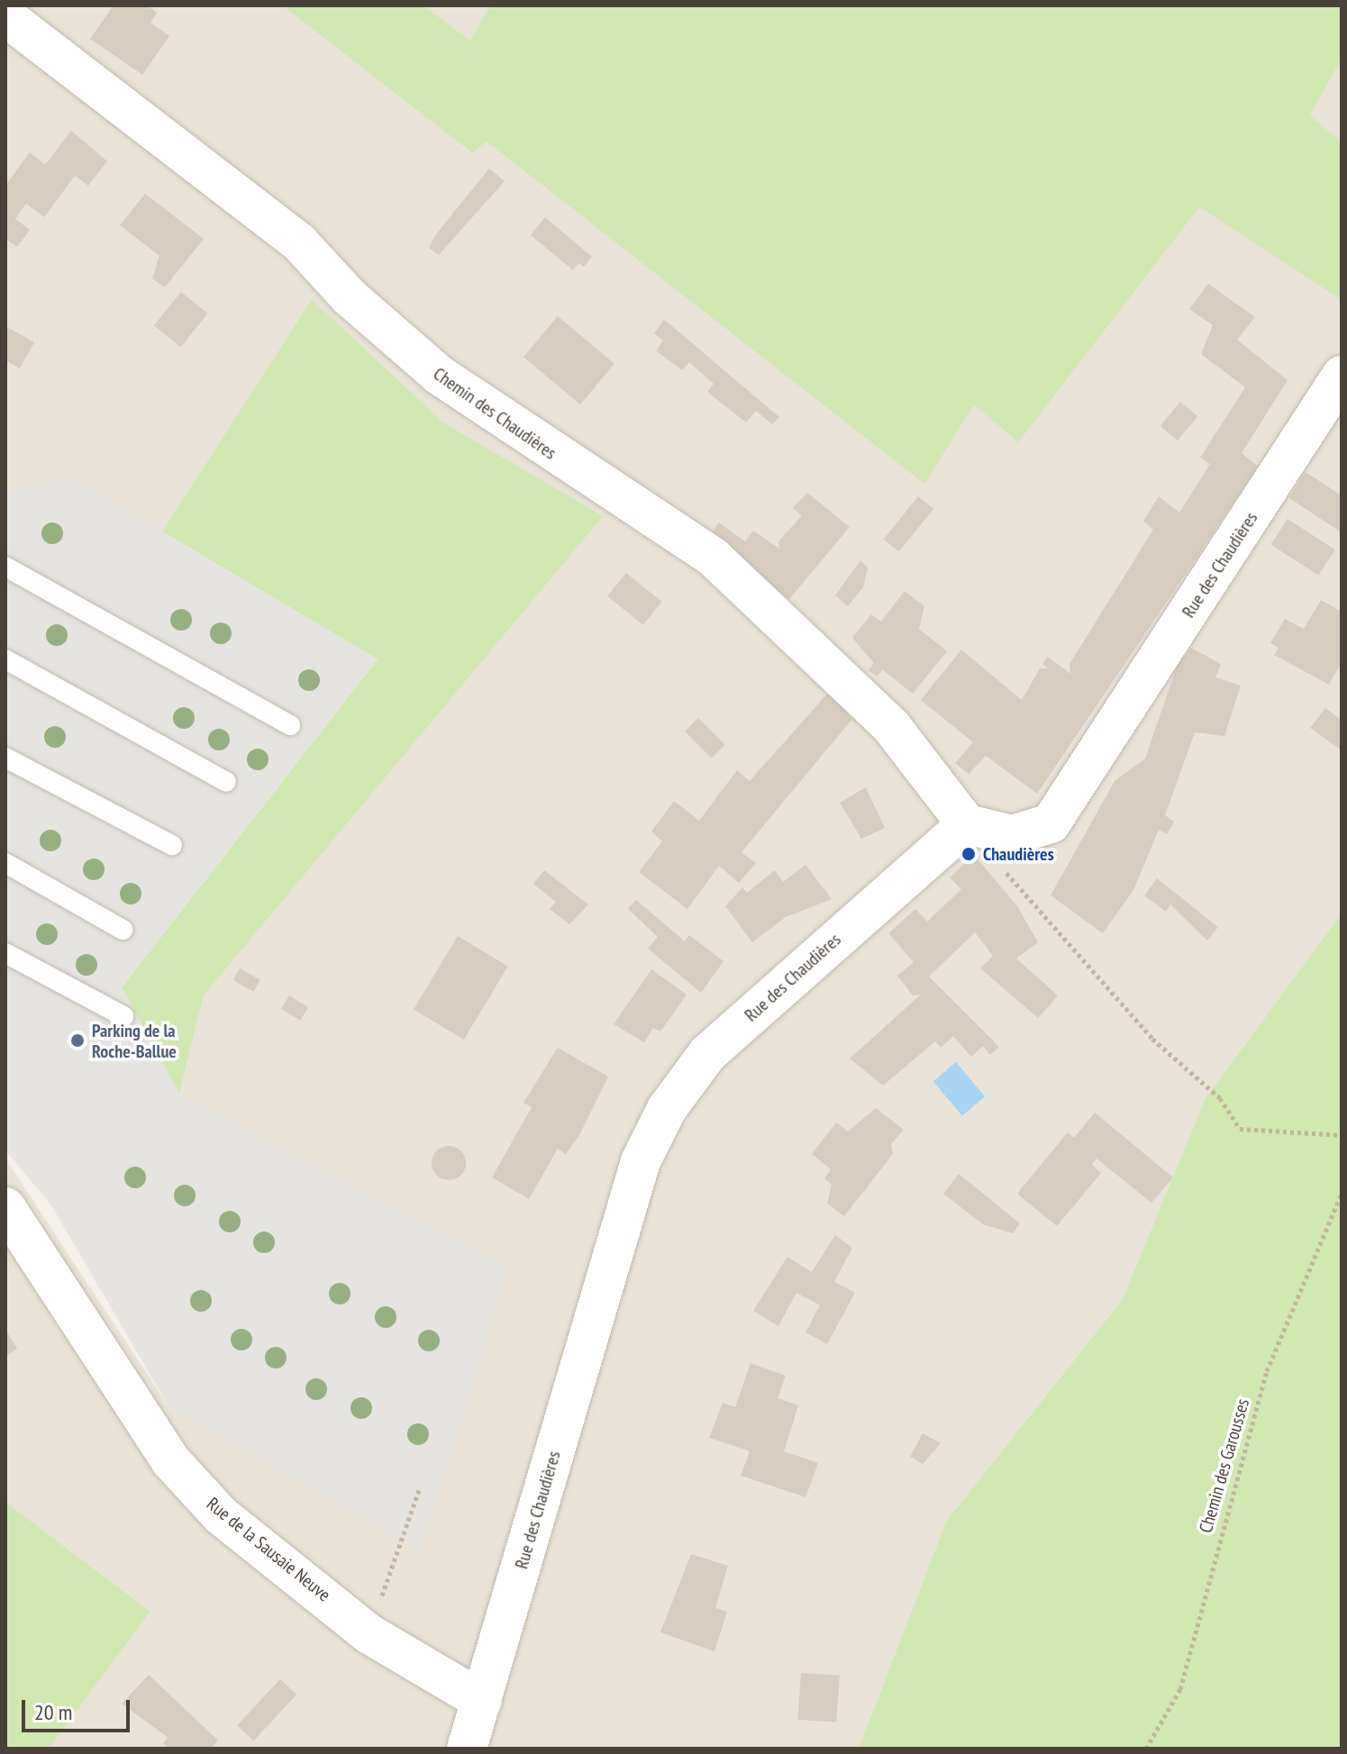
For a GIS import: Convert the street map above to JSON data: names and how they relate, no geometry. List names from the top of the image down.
{
  "streets": {
    "street": ["Chemin des Chaudières", "Rue des Chaudières", "Rue de la Sausaie Neuve"],
    "path": ["Chemin des Garousses"]
  },
  "crossings": [
    ["Chemin des Chaudières", "Rue des Chaudières"],
    ["Rue des Chaudières", "Rue de la Sausaie Neuve"]
  ],
  "places": ["Chaudières", "Parking de la Roche-Ballue"],
  "scale_bar": "20 m"
}
